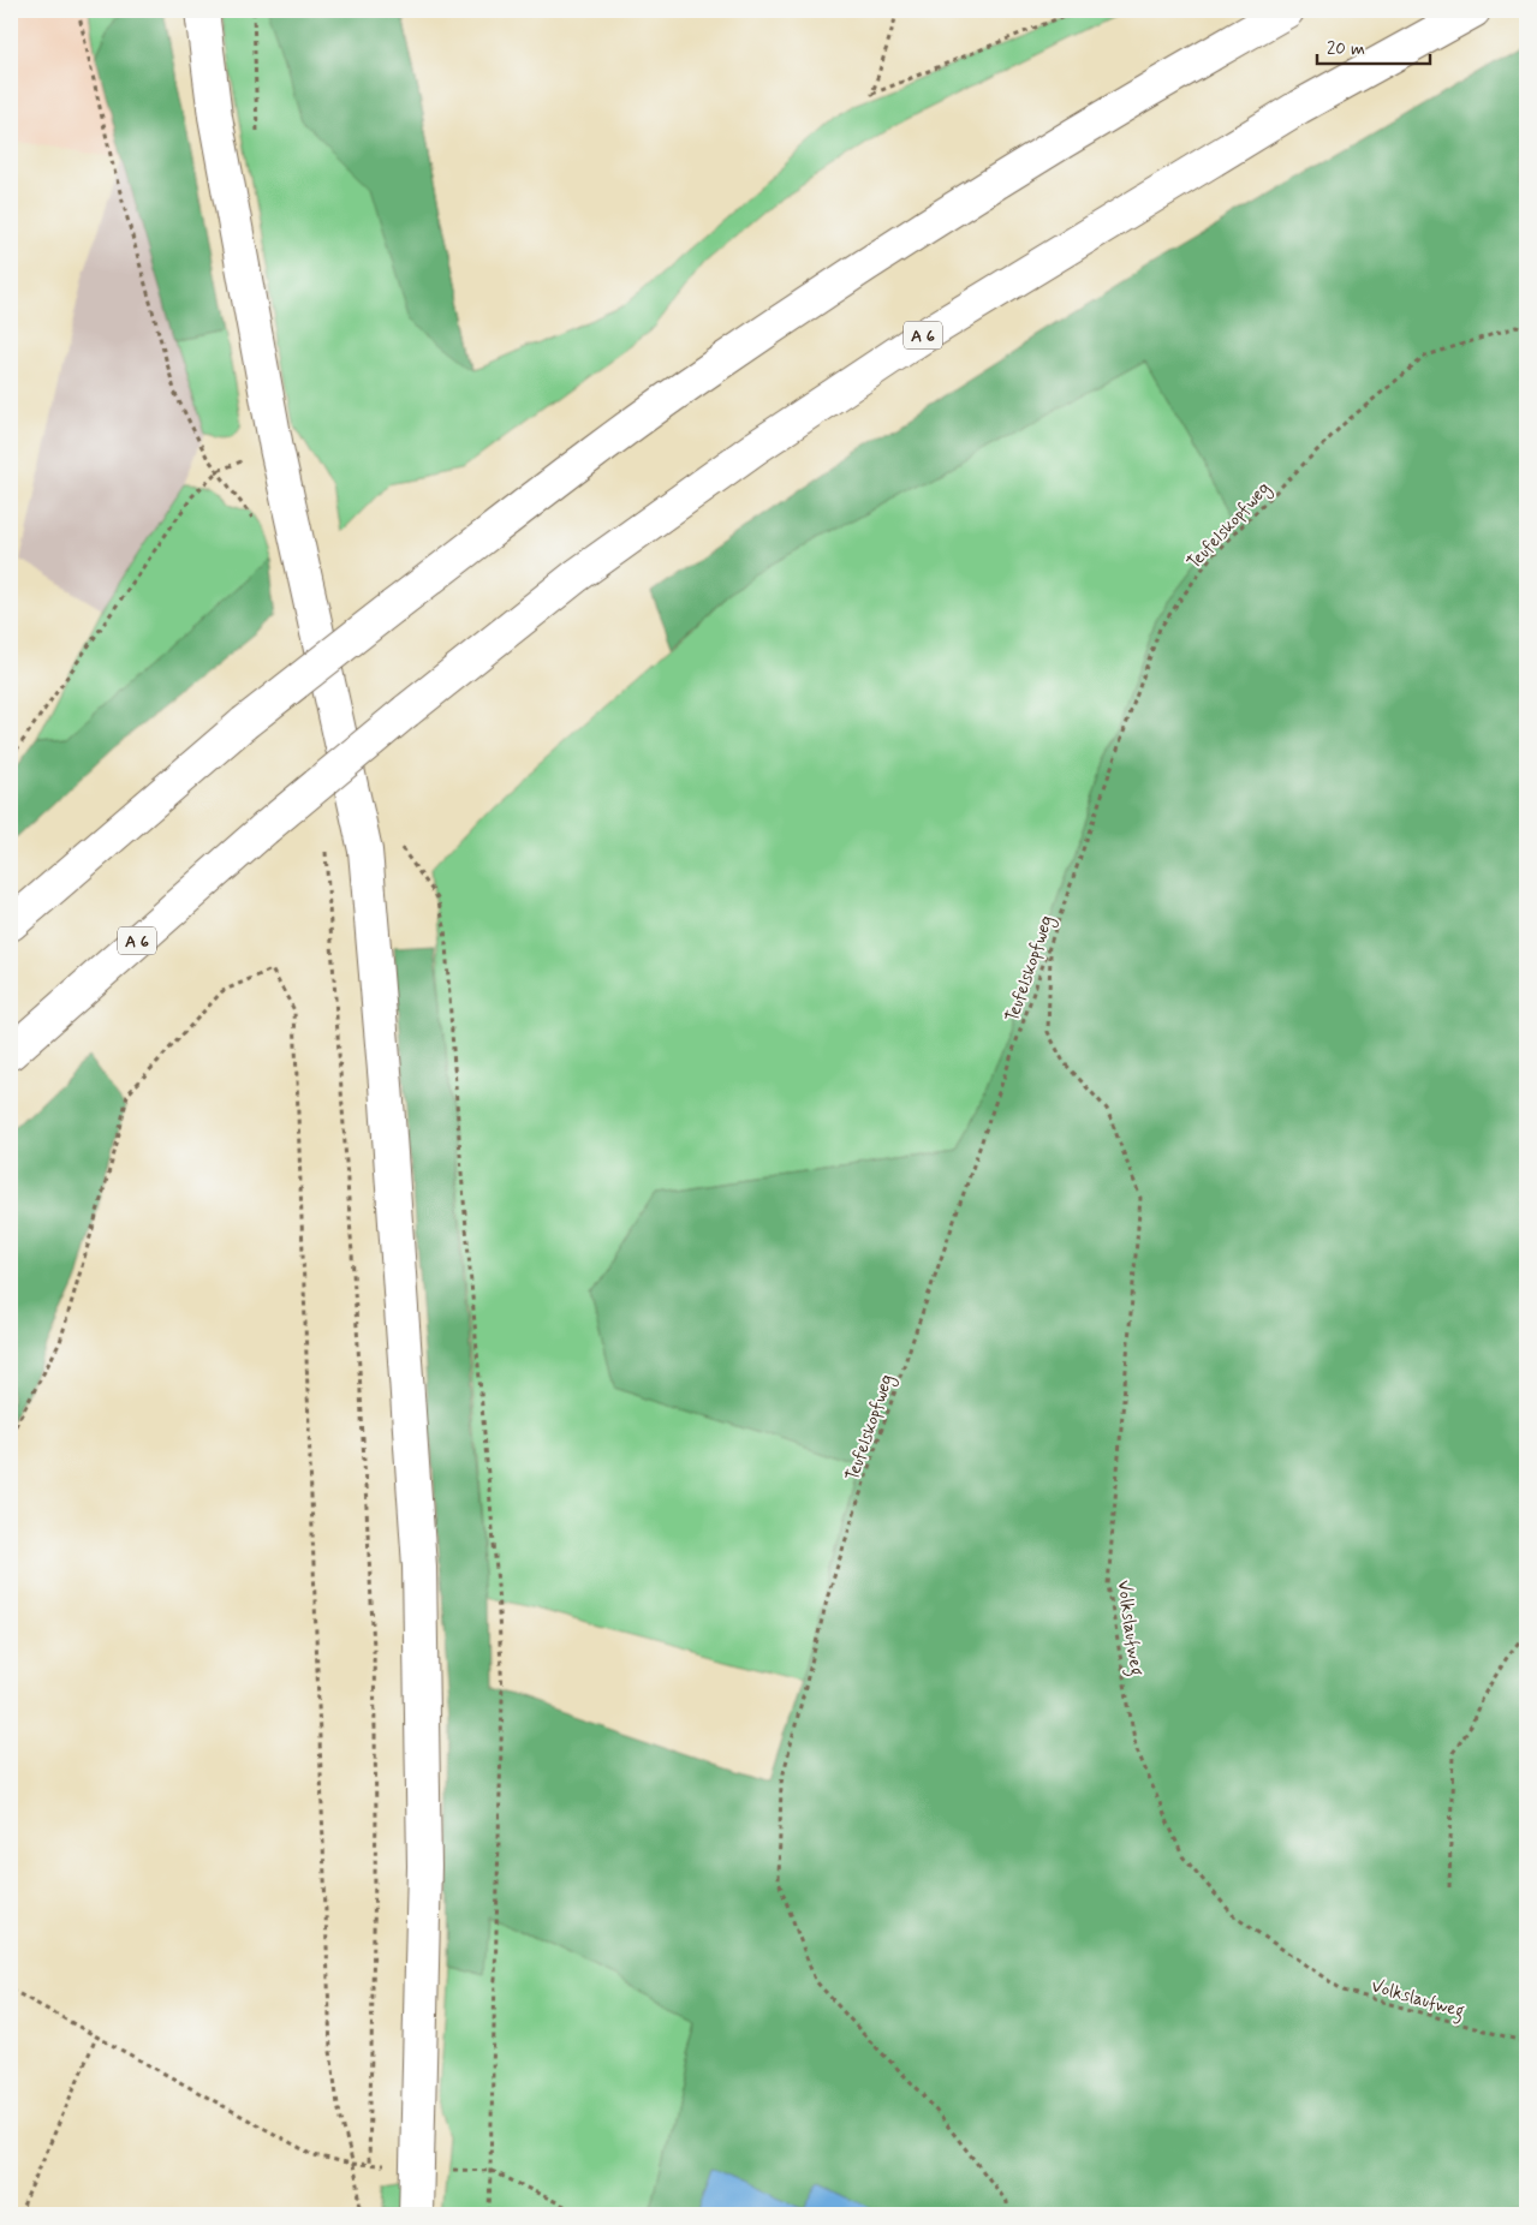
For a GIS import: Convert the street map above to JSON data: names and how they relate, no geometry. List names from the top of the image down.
{
  "streets": {
    "main road": ["A 6"],
    "path": ["Teufelskopfweg", "Volkslaufweg"]
  },
  "crossings": [
    ["Teufelskopfweg", "Volkslaufweg"]
  ],
  "scale_bar": "20 m"
}
